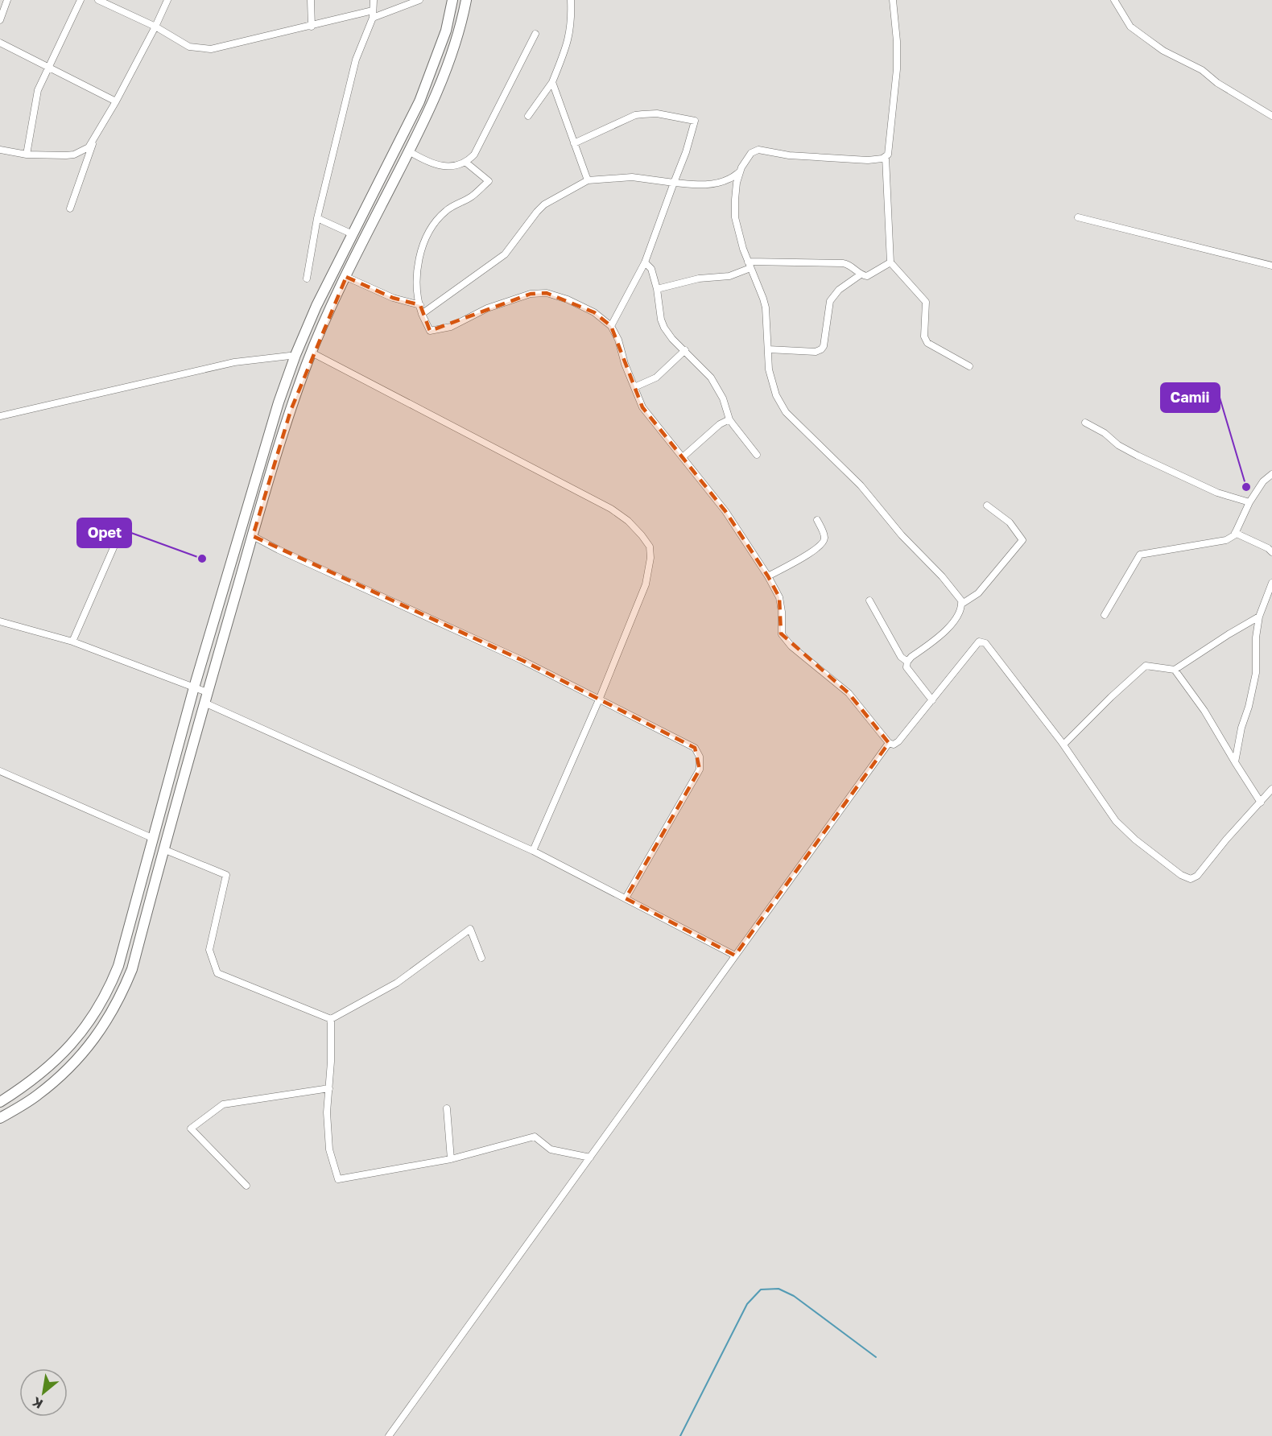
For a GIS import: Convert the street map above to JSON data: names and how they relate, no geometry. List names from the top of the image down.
{
  "places": ["Camii", "Opet"],
  "north": "bottom left"
}
